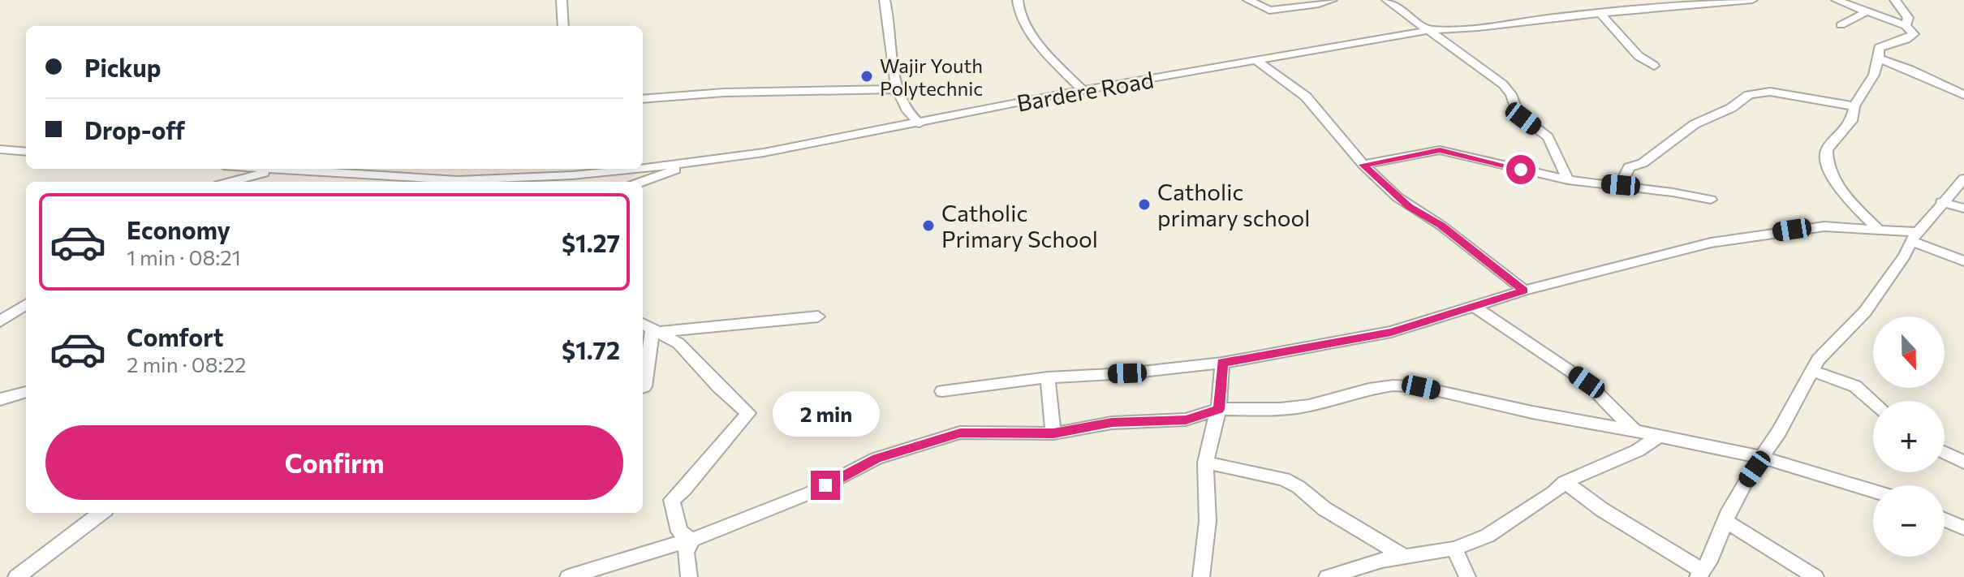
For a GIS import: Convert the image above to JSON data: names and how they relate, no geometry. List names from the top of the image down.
{
  "streets": {
    "street": ["Bardere Road"]
  },
  "places": ["Wajir Youth Polytechnic", "Catholic primary school", "Catholic Primary School"],
  "north": "bottom",
  "page": {
    "banner": ["Pickup", "Drop-off"],
    "list": [
      {
        "name": "Economy",
        "note": "1 min · 08:21",
        "value": "$1.27"
      },
      {
        "name": "Comfort",
        "note": "2 min · 08:22",
        "value": "$1.72"
      }
    ],
    "map_buttons": ["+", "−"],
    "bubble": "2 min",
    "buttons": "Confirm"
  }
}
